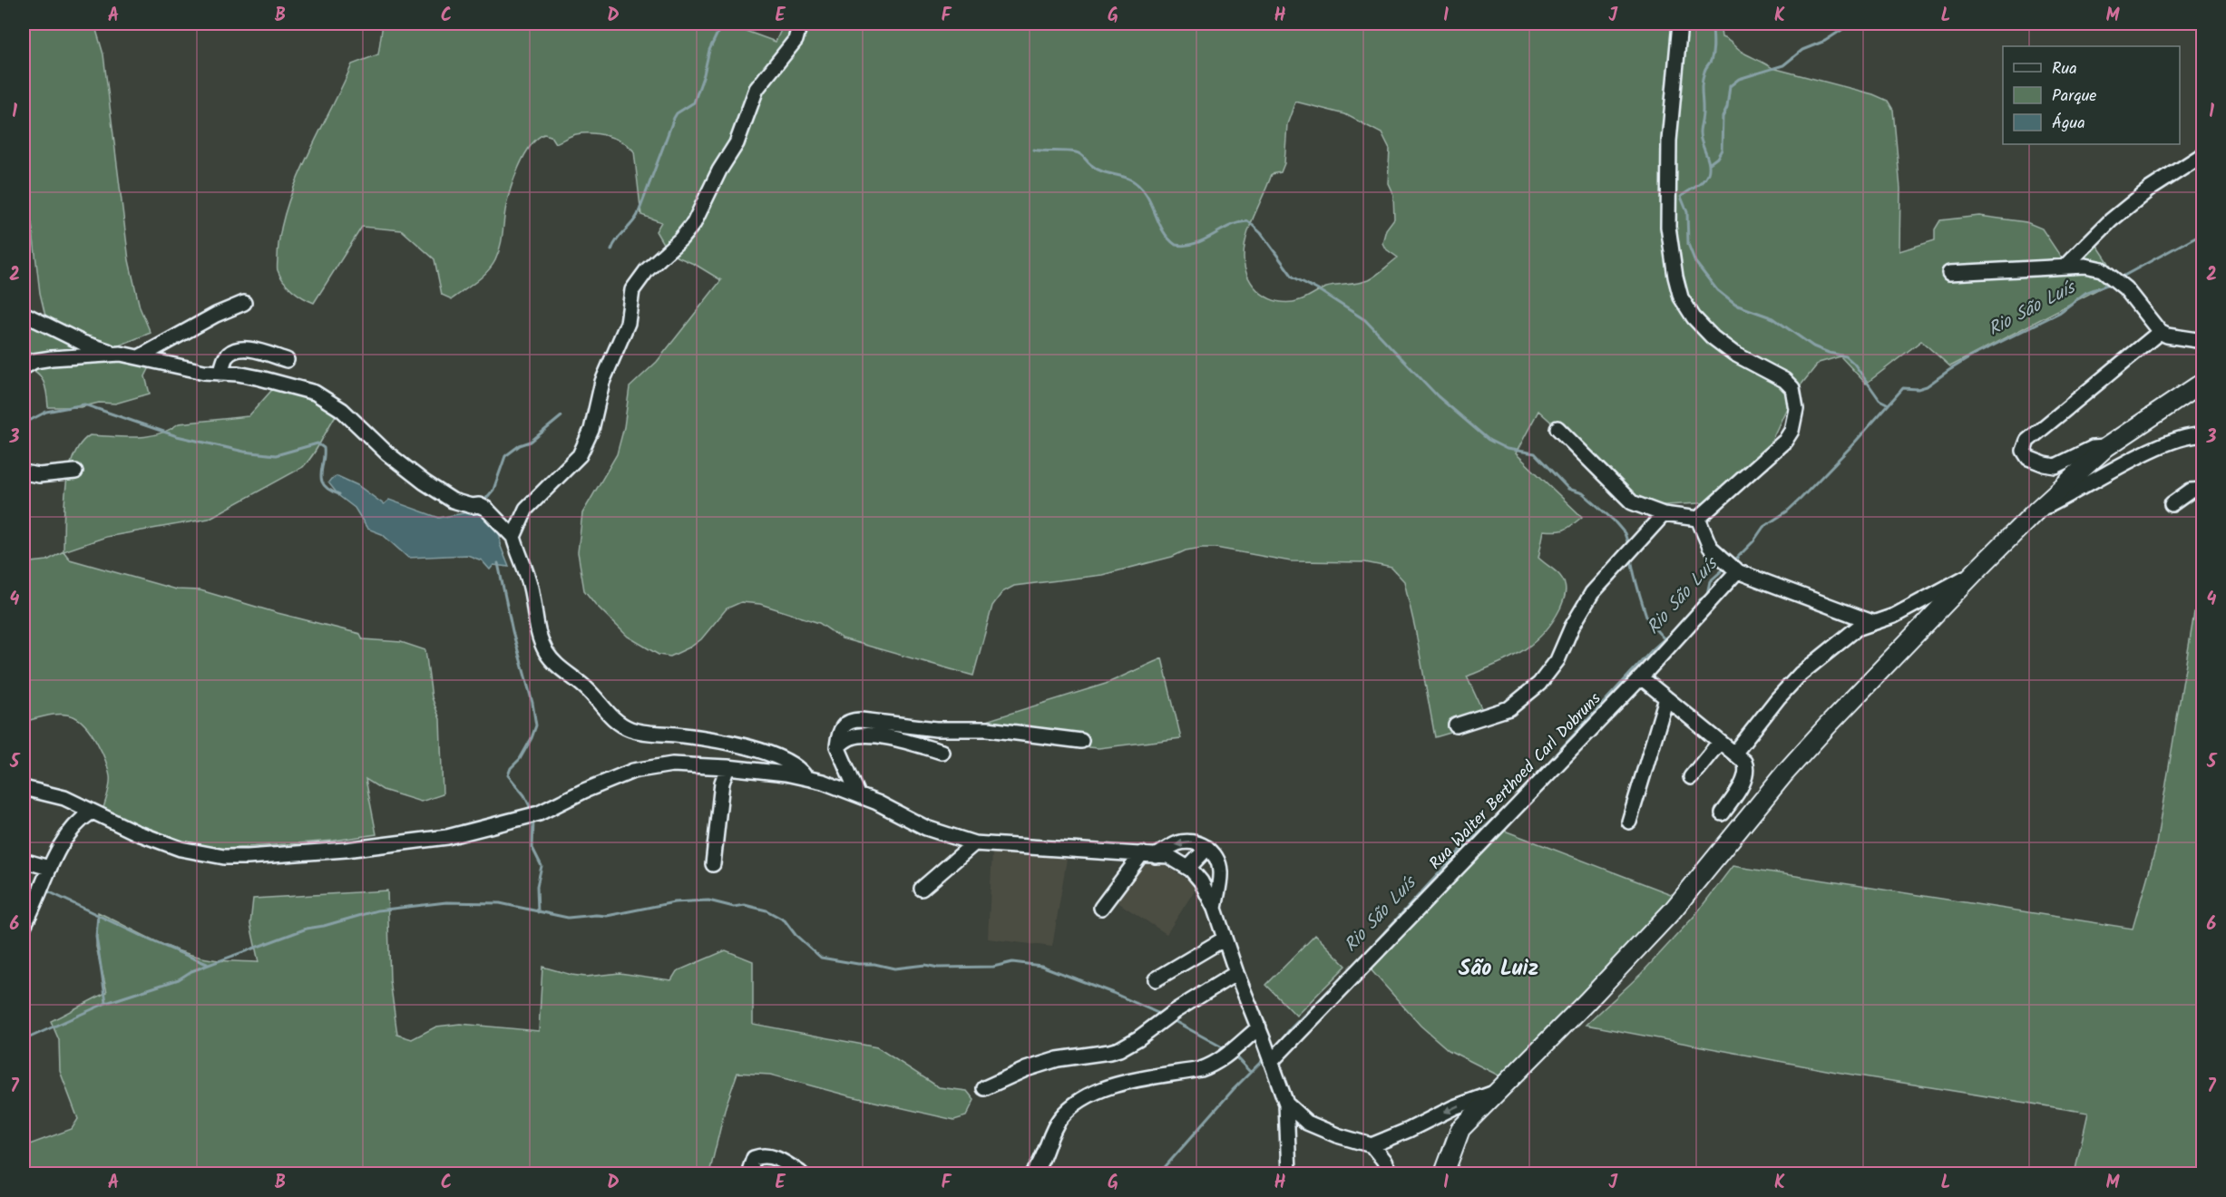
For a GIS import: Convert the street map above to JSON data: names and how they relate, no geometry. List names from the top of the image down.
{
  "streets": {
    "street": ["Rua Walter Berthoed Carl Dobruns"]
  },
  "districts": ["São Luiz"],
  "water": ["Rio São Luís"],
  "legend": ["Rua", "Parque", "Água"],
  "grid": {
    "columns": [
      "A",
      "B",
      "C",
      "D",
      "E",
      "F",
      "G",
      "H",
      "I",
      "J",
      "K",
      "L",
      "M"
    ],
    "rows": [
      "1",
      "2",
      "3",
      "4",
      "5",
      "6",
      "7"
    ]
  }
}
